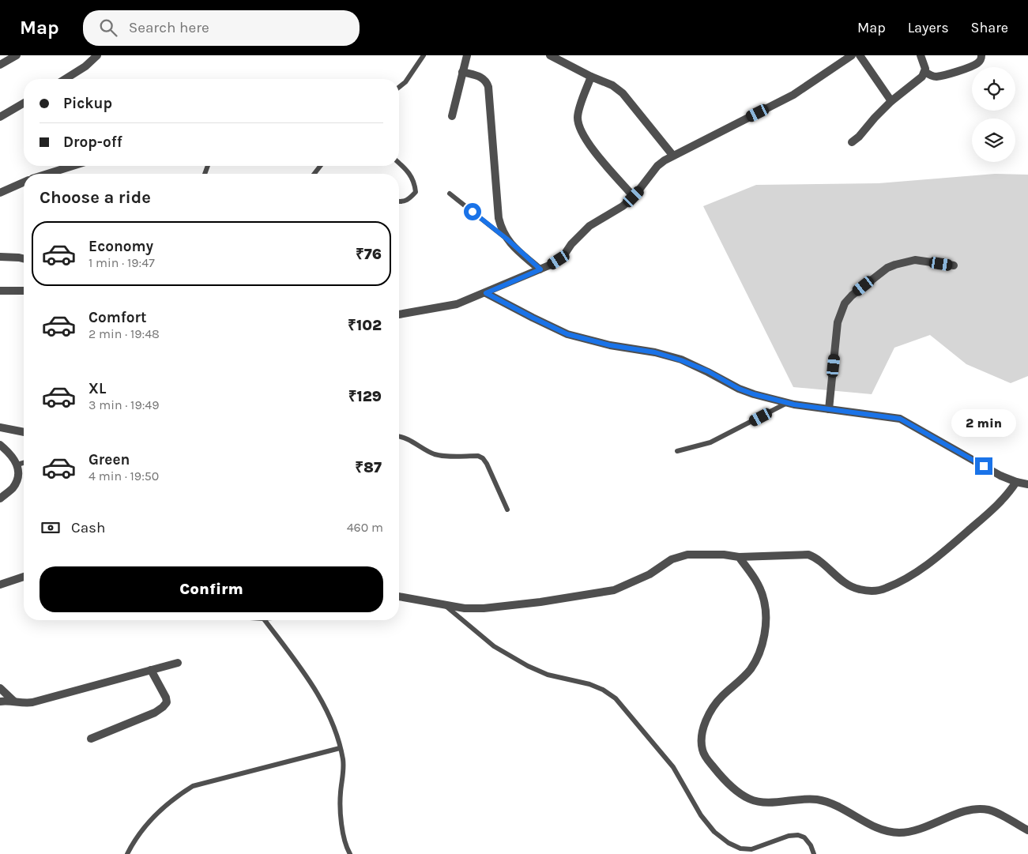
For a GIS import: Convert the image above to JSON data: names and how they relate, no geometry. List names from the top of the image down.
{
  "page": {
    "header": "Map",
    "search": "Search here",
    "nav": ["Map", "Layers", "Share"],
    "banner": ["Pickup", "Drop-off"],
    "heading": "Choose a ride",
    "list": [
      {
        "name": "Economy",
        "note": "1 min · 19:47",
        "value": "₹76"
      },
      {
        "name": "Comfort",
        "note": "2 min · 19:48",
        "value": "₹102"
      },
      {
        "name": "XL",
        "note": "3 min · 19:49",
        "value": "₹129"
      },
      {
        "name": "Green",
        "note": "4 min · 19:50",
        "value": "₹87"
      }
    ],
    "bubble": "2 min",
    "pay": ["Cash", "460 m"],
    "buttons": "Confirm"
  }
}
